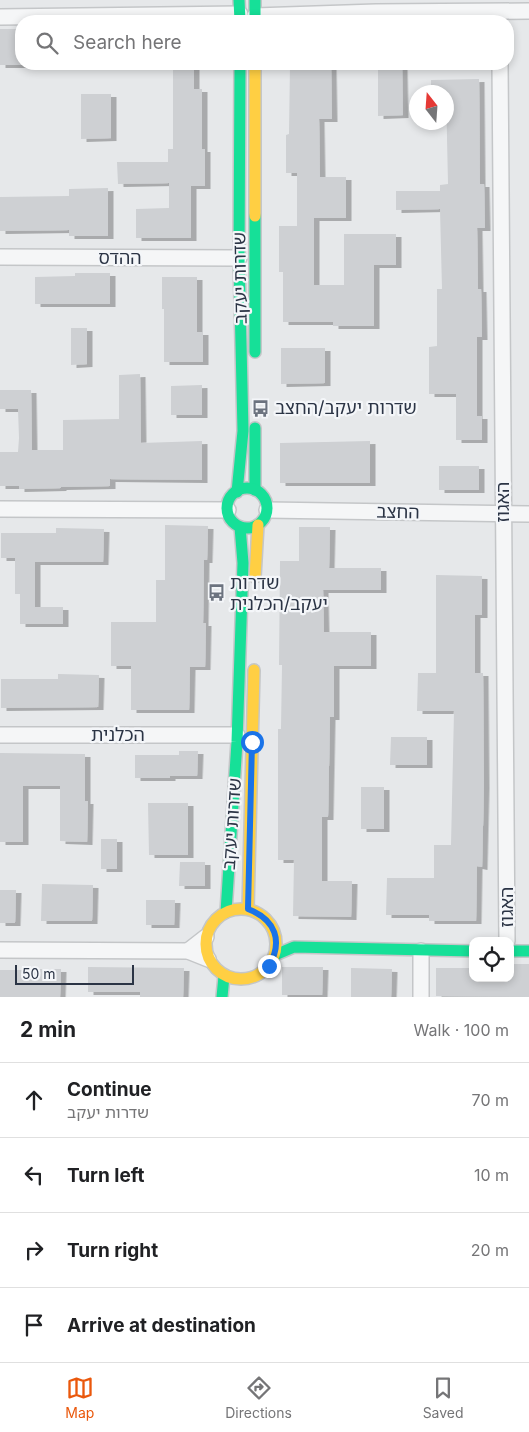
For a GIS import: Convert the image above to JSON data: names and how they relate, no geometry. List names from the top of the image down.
{
  "streets": {
    "street": [
      "ההדס",
      "שדרות יעקב",
      "האגוז",
      "החצב",
      "הכלנית"
    ]
  },
  "crossings": [
    ["ההדס", "שדרות יעקב"],
    ["שדרות יעקב", "החצב"],
    ["שדרות יעקב", "הכלנית"],
    ["האגוז", "החצב"]
  ],
  "places": {
    "bus stop": ["שדרות יעקב/החצב", "שדרות יעקב/הכלנית"]
  },
  "scale_bar": "50 m",
  "north": "top",
  "page": {
    "search": "Search here",
    "scale": "50 m",
    "heading": ["2 min", "Walk · 100 m"],
    "list": [
      ["Continue", "שדרות יעקב", "70 m"],
      ["Turn left", "10 m"],
      ["Turn right", "20 m"],
      "Arrive at destination"
    ],
    "nav": ["Map", "Directions", "Saved"]
  }
}
